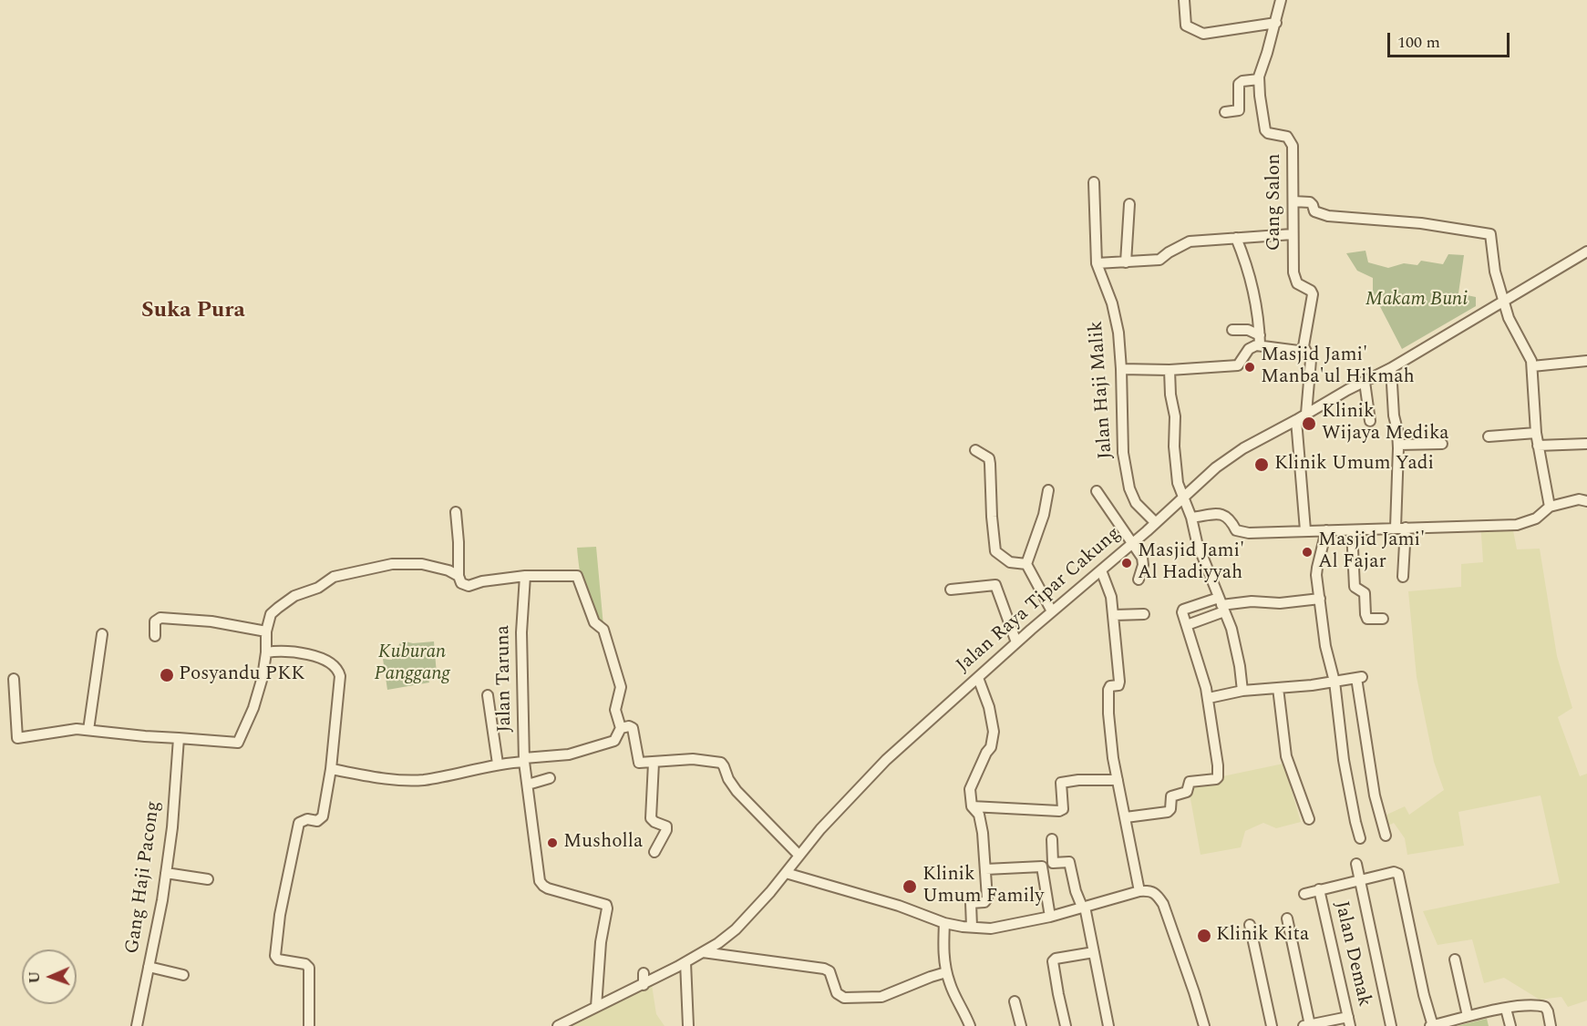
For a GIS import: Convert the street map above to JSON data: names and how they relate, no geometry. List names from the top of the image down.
{
  "streets": {
    "street": [
      "Gang Salon",
      "Jalan Haji Malik",
      "Jalan Raya Tipar Cakung",
      "Jalan Taruna",
      "Gang Haji Pacong",
      "Jalan Demak"
    ]
  },
  "crossings": [
    ["Gang Salon", "Jalan Raya Tipar Cakung"],
    ["Jalan Haji Malik", "Jalan Raya Tipar Cakung"],
    ["Jalan Raya Tipar Cakung", "Jalan Taruna"]
  ],
  "districts": ["Suka Pura"],
  "parks": ["Makam Buni", "Kuburan Panggang"],
  "places": [
    "Masjid Jami' Manba'ul Hikmah",
    "Klinik Wijaya Medika",
    "Klinik Umum Yadi",
    "Masjid Jami' Al Fajar",
    "Masjid Jami' Al Hadiyyah",
    "Posyandu PKK",
    "Musholla",
    "Klinik Umum Family",
    "Klinik Kita"
  ],
  "scale_bar": "100 m",
  "north": "left"
}
